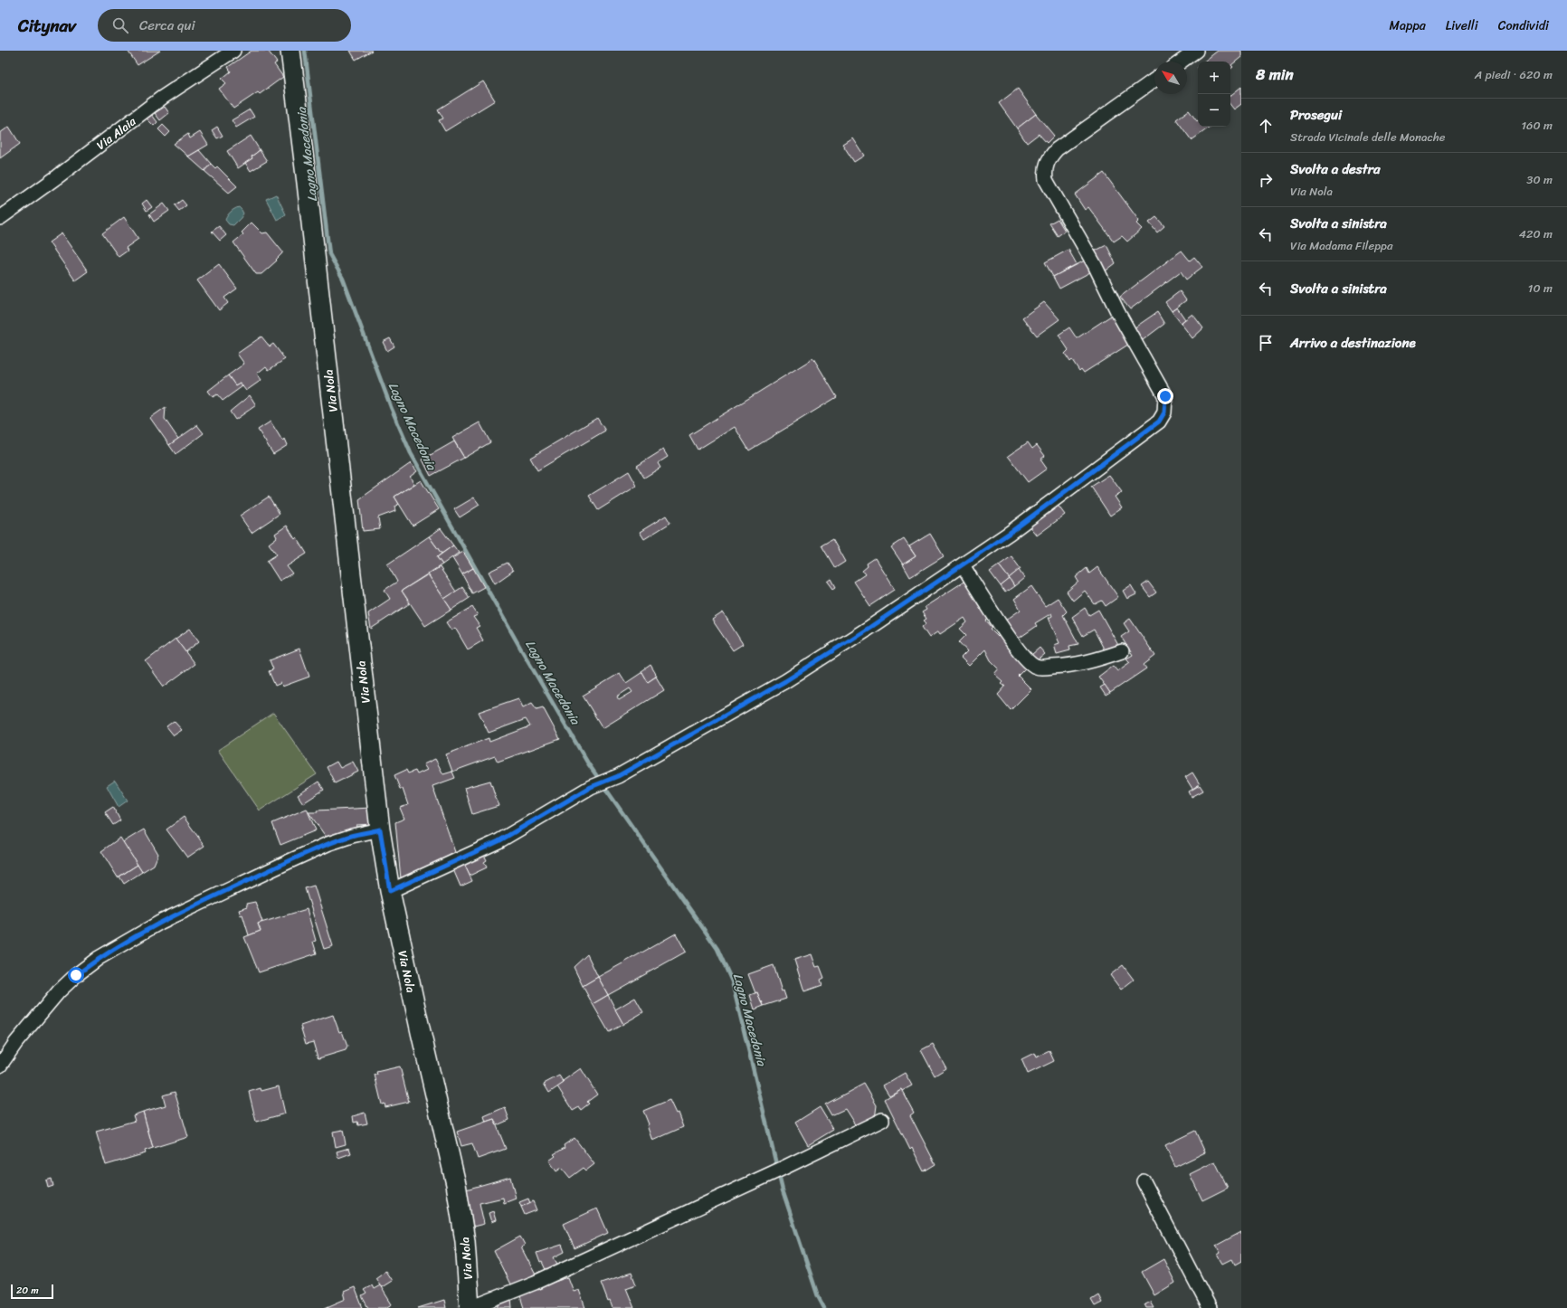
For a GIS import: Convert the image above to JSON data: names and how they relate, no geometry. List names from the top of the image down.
{
  "streets": {
    "street": ["Via Alaia", "Via Nola"]
  },
  "water": ["Lagno Macedonia"],
  "scale_bar": "20 m",
  "north": "top left",
  "page": {
    "header": "Citynav",
    "search": "Cerca qui",
    "nav": ["Mappa", "Livelli", "Condividi"],
    "heading": ["8 min", "A piedi · 620 m"],
    "map_buttons": ["+", "−"],
    "list": [
      ["Prosegui", "Strada Vicinale delle Monache", "160 m"],
      ["Svolta a destra", "Via Nola", "30 m"],
      ["Svolta a sinistra", "Via Madama Fileppa", "420 m"],
      ["Svolta a sinistra", "10 m"],
      "Arrivo a destinazione"
    ],
    "scale": "20 m"
  }
}
